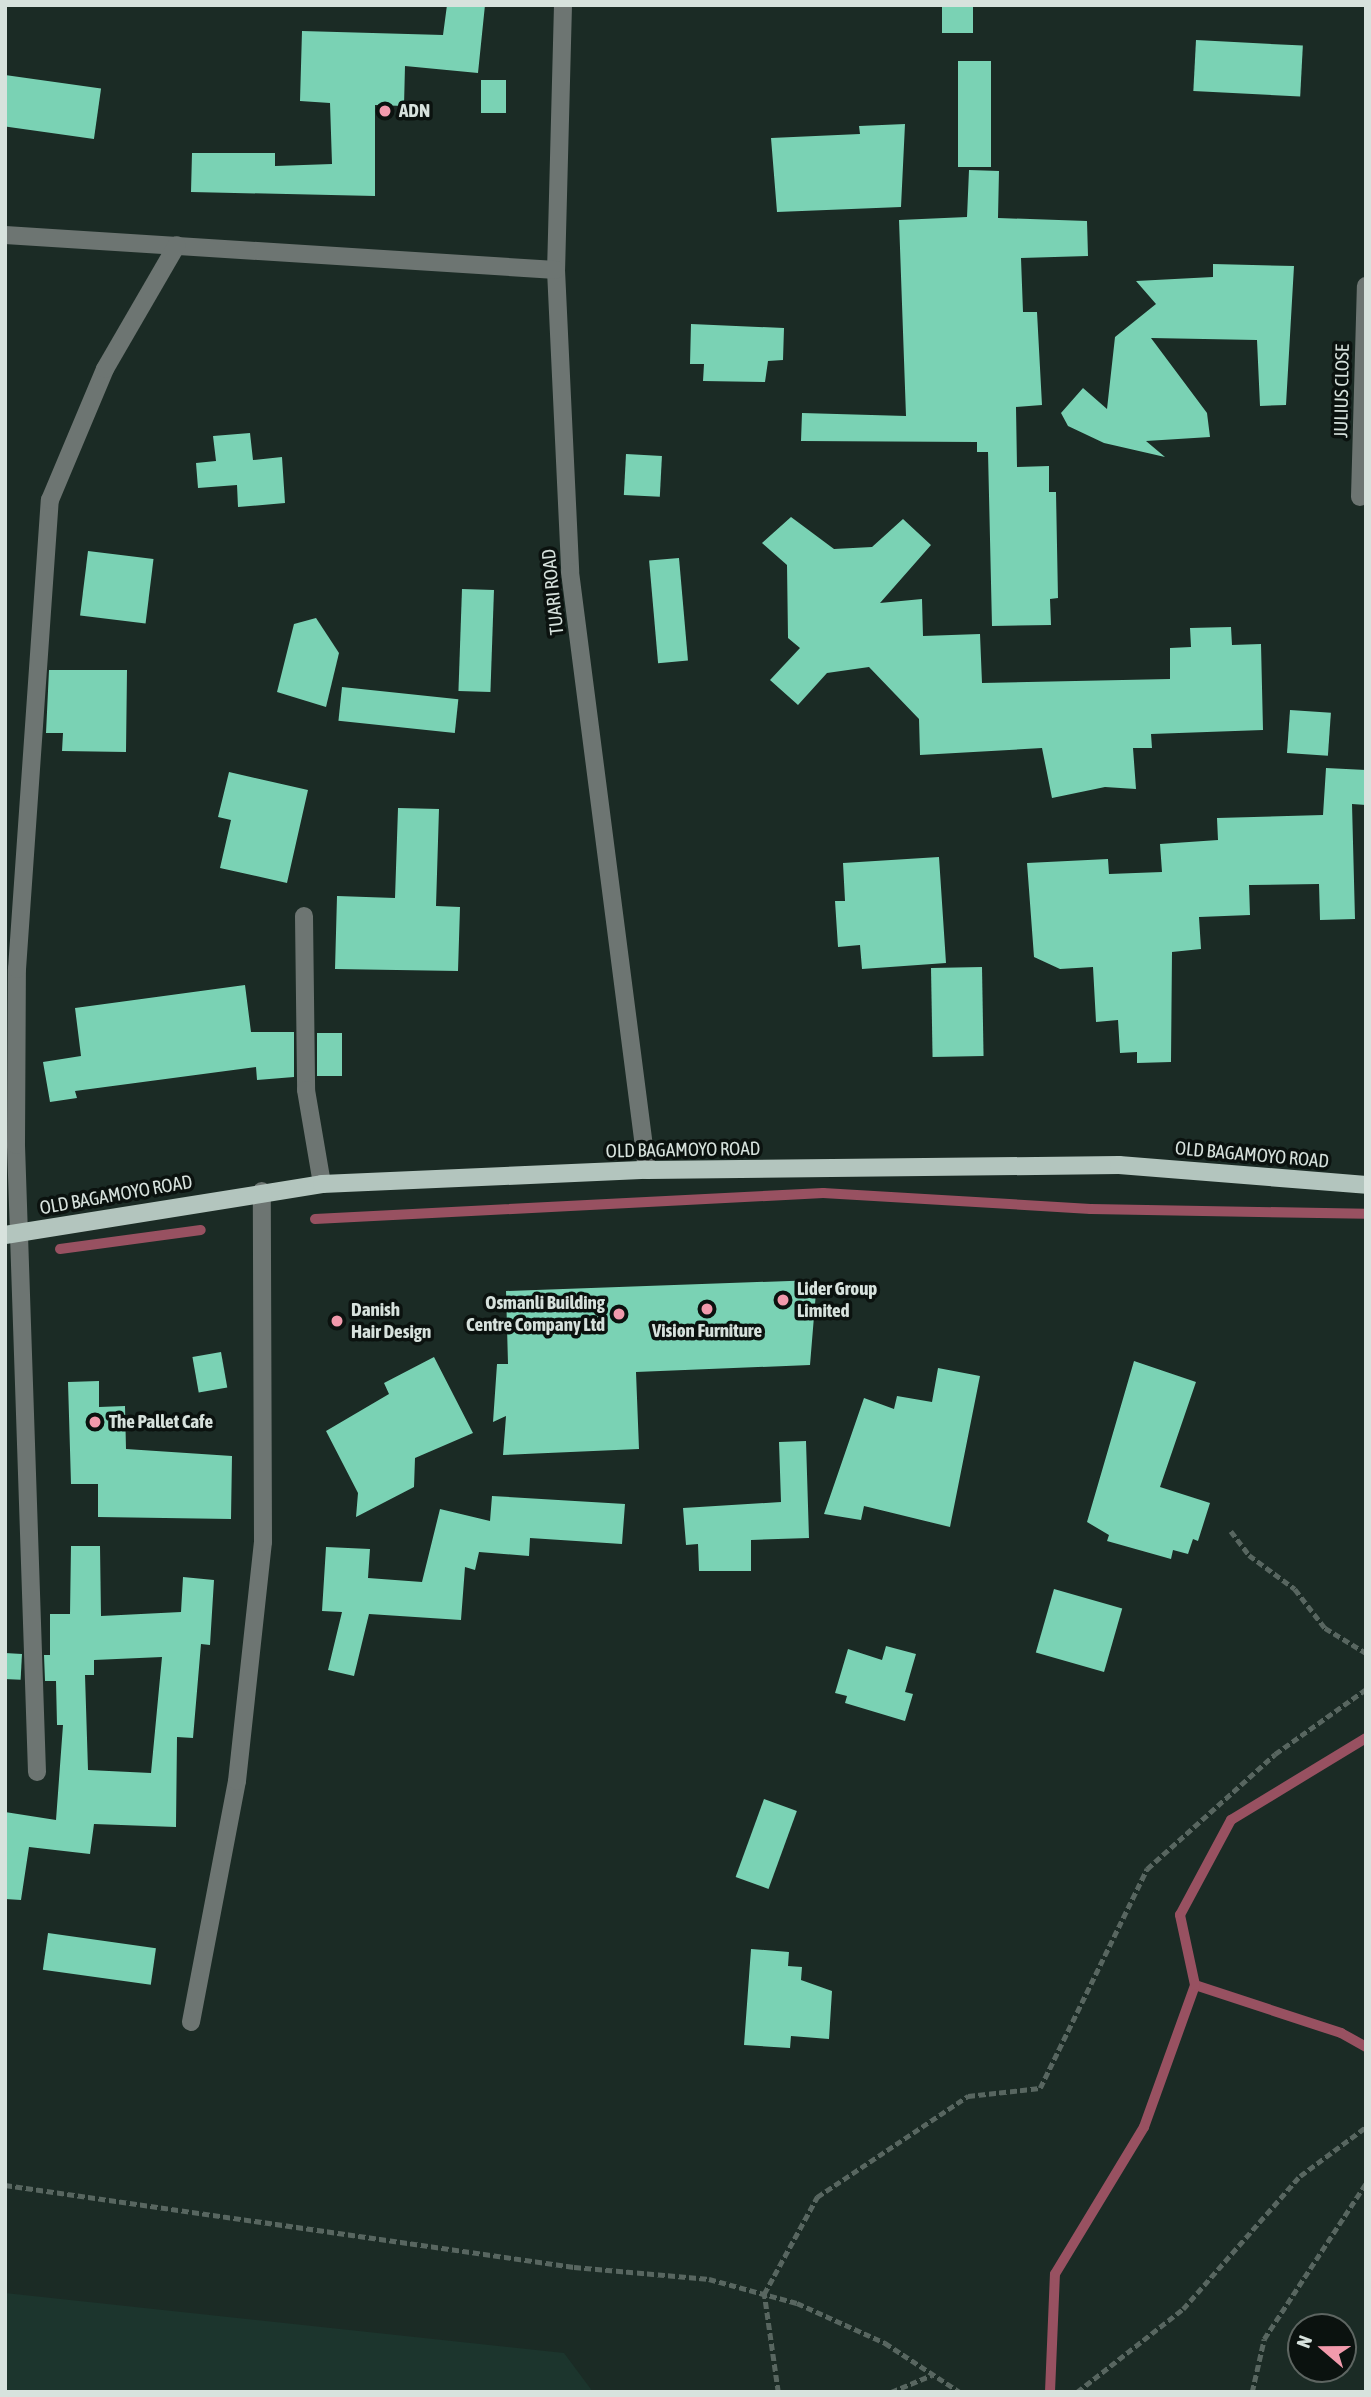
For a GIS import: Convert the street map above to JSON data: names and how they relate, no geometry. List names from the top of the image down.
{
  "streets": {
    "main road": ["OLD BAGAMOYO ROAD"],
    "street": ["JULIUS CLOSE", "TUARI ROAD"]
  },
  "crossings": [
    ["TUARI ROAD", "OLD BAGAMOYO ROAD"]
  ],
  "places": [
    "ADN",
    "Lider Group Limited",
    "Vision Furniture",
    "Osmanli Building Centre Company Ltd",
    "Danish Hair Design",
    "The Pallet Cafe"
  ],
  "north": "left"
}
